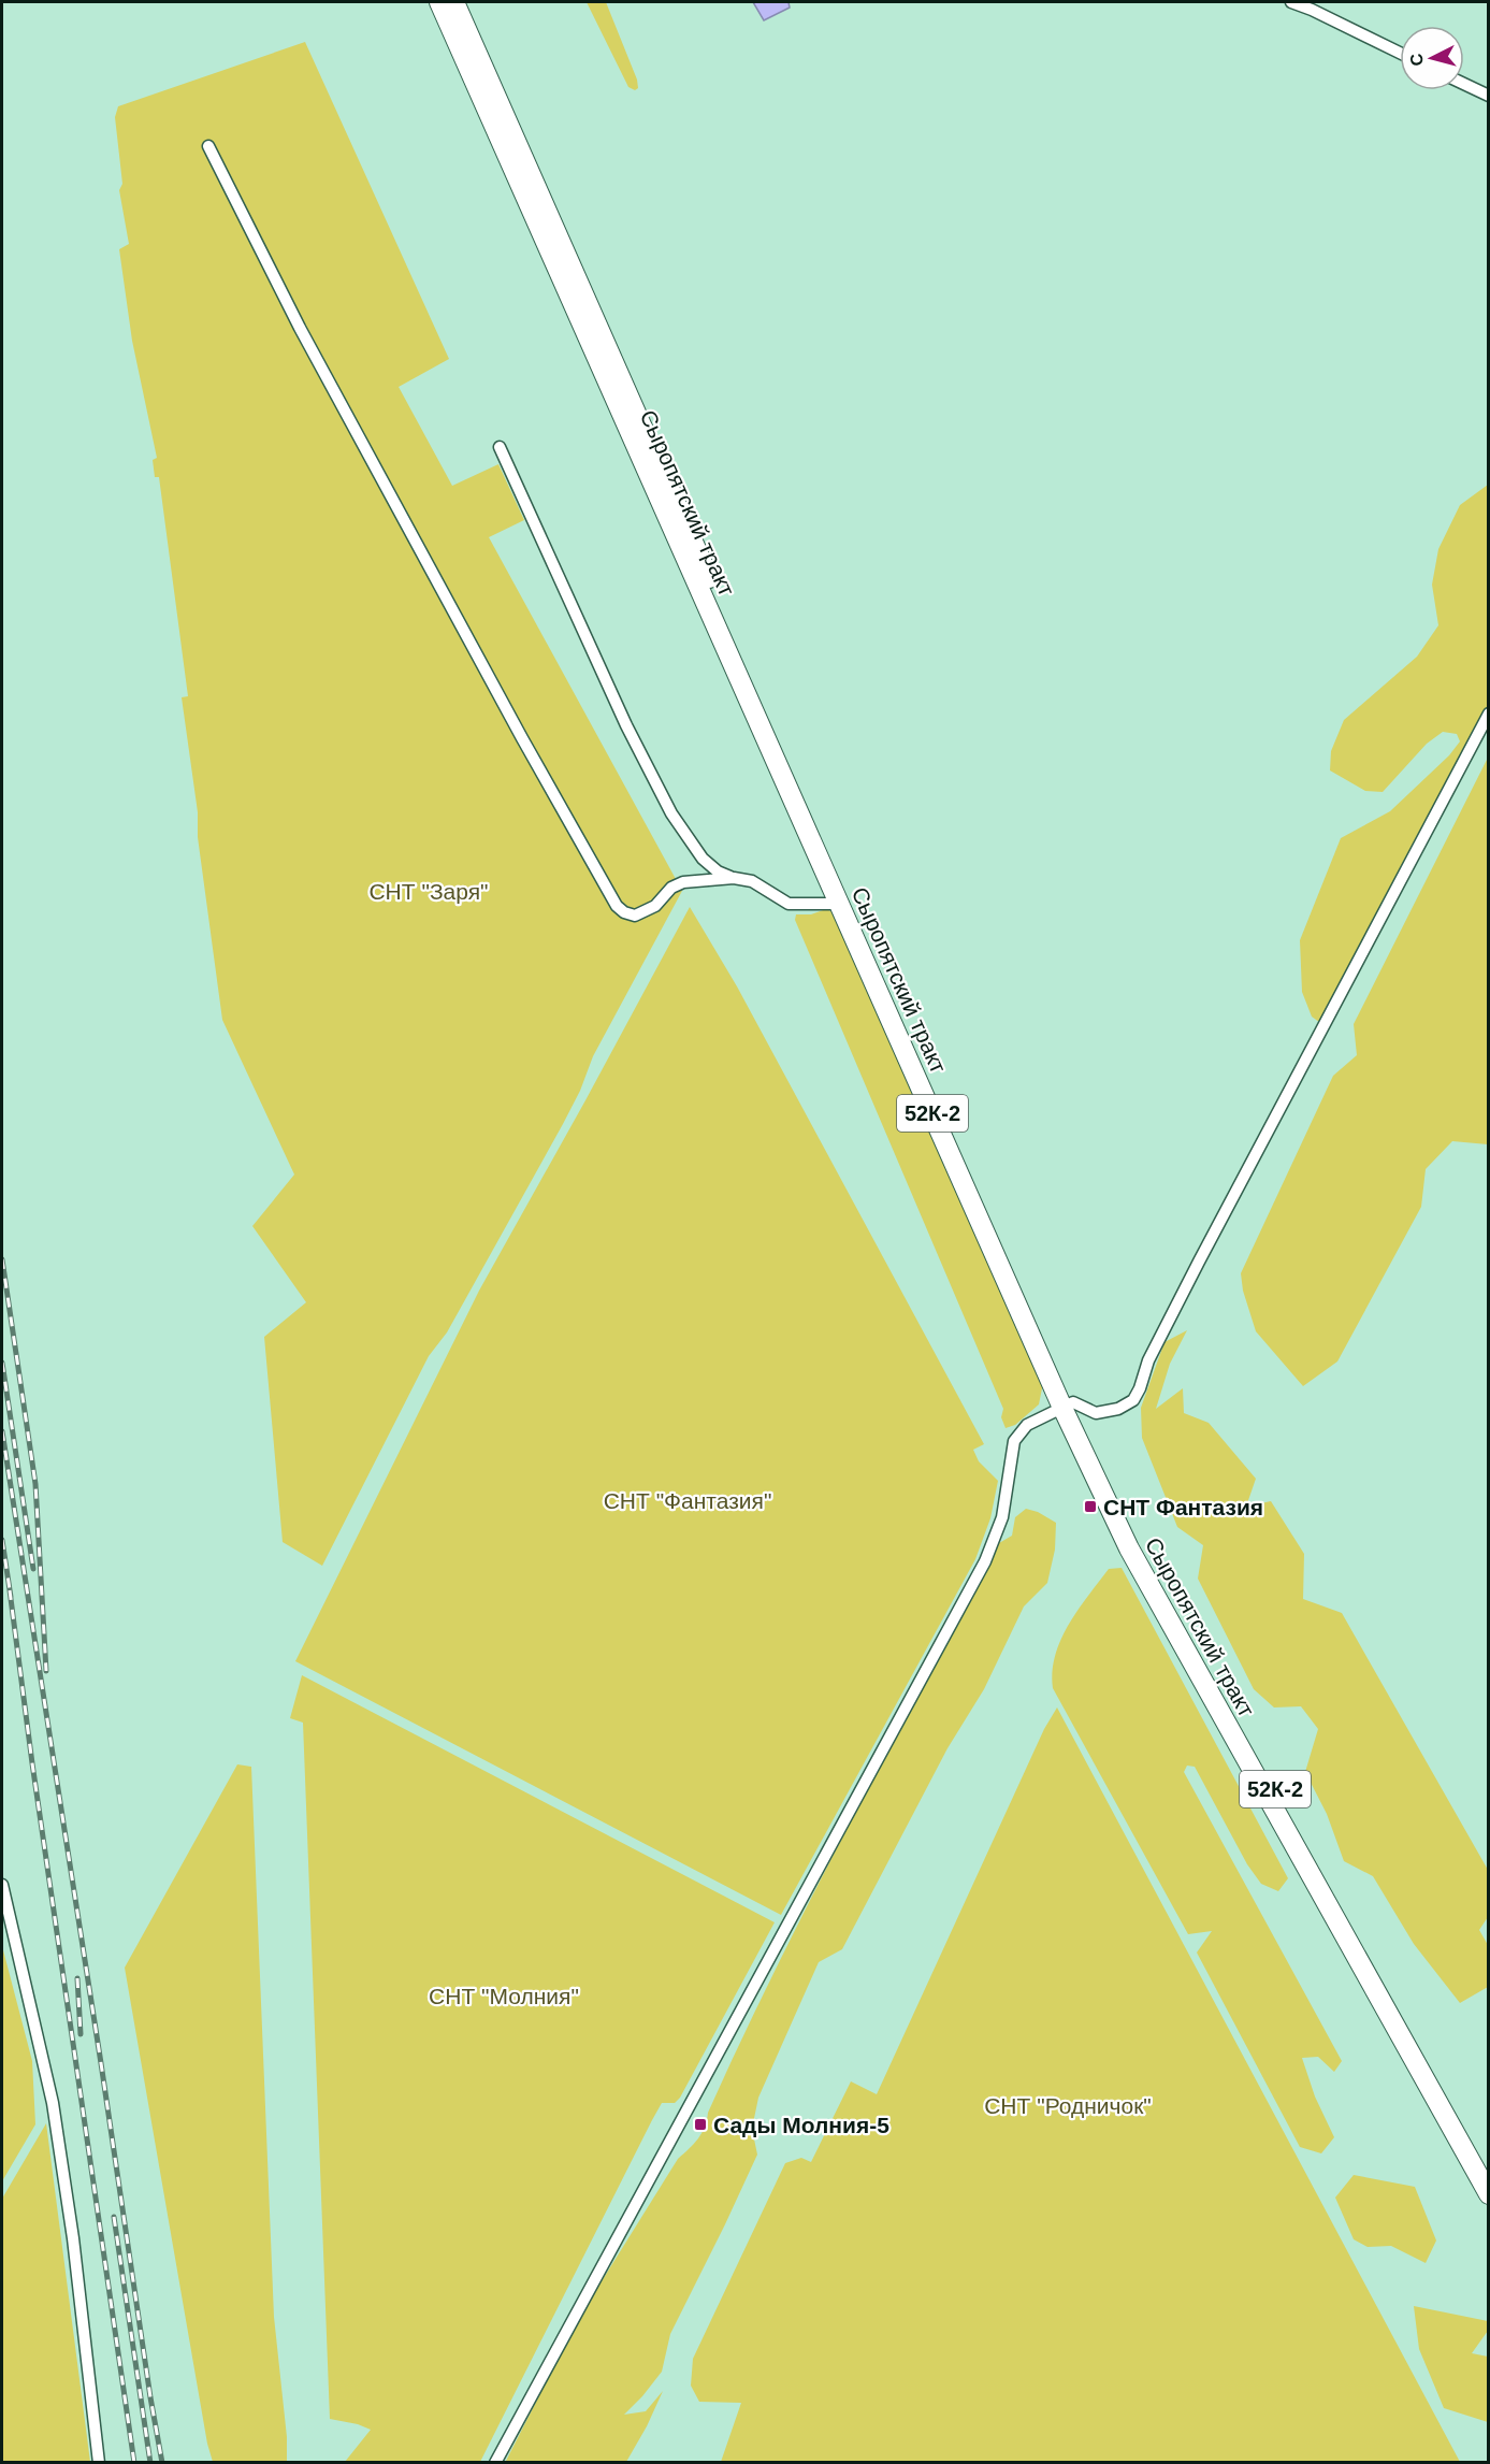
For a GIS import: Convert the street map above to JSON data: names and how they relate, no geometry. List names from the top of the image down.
{
  "streets": {
    "main road": ["Сыропятский тракт", "52К-2"]
  },
  "parks": [
    "СНТ \"Заря\"",
    "СНТ \"Фантазия\"",
    "СНТ \"Молния\"",
    "СНТ \"Родничок\""
  ],
  "places": {
    "transit": ["СНТ Фантазия", "Сады Молния-5"]
  },
  "north": "left"
}
